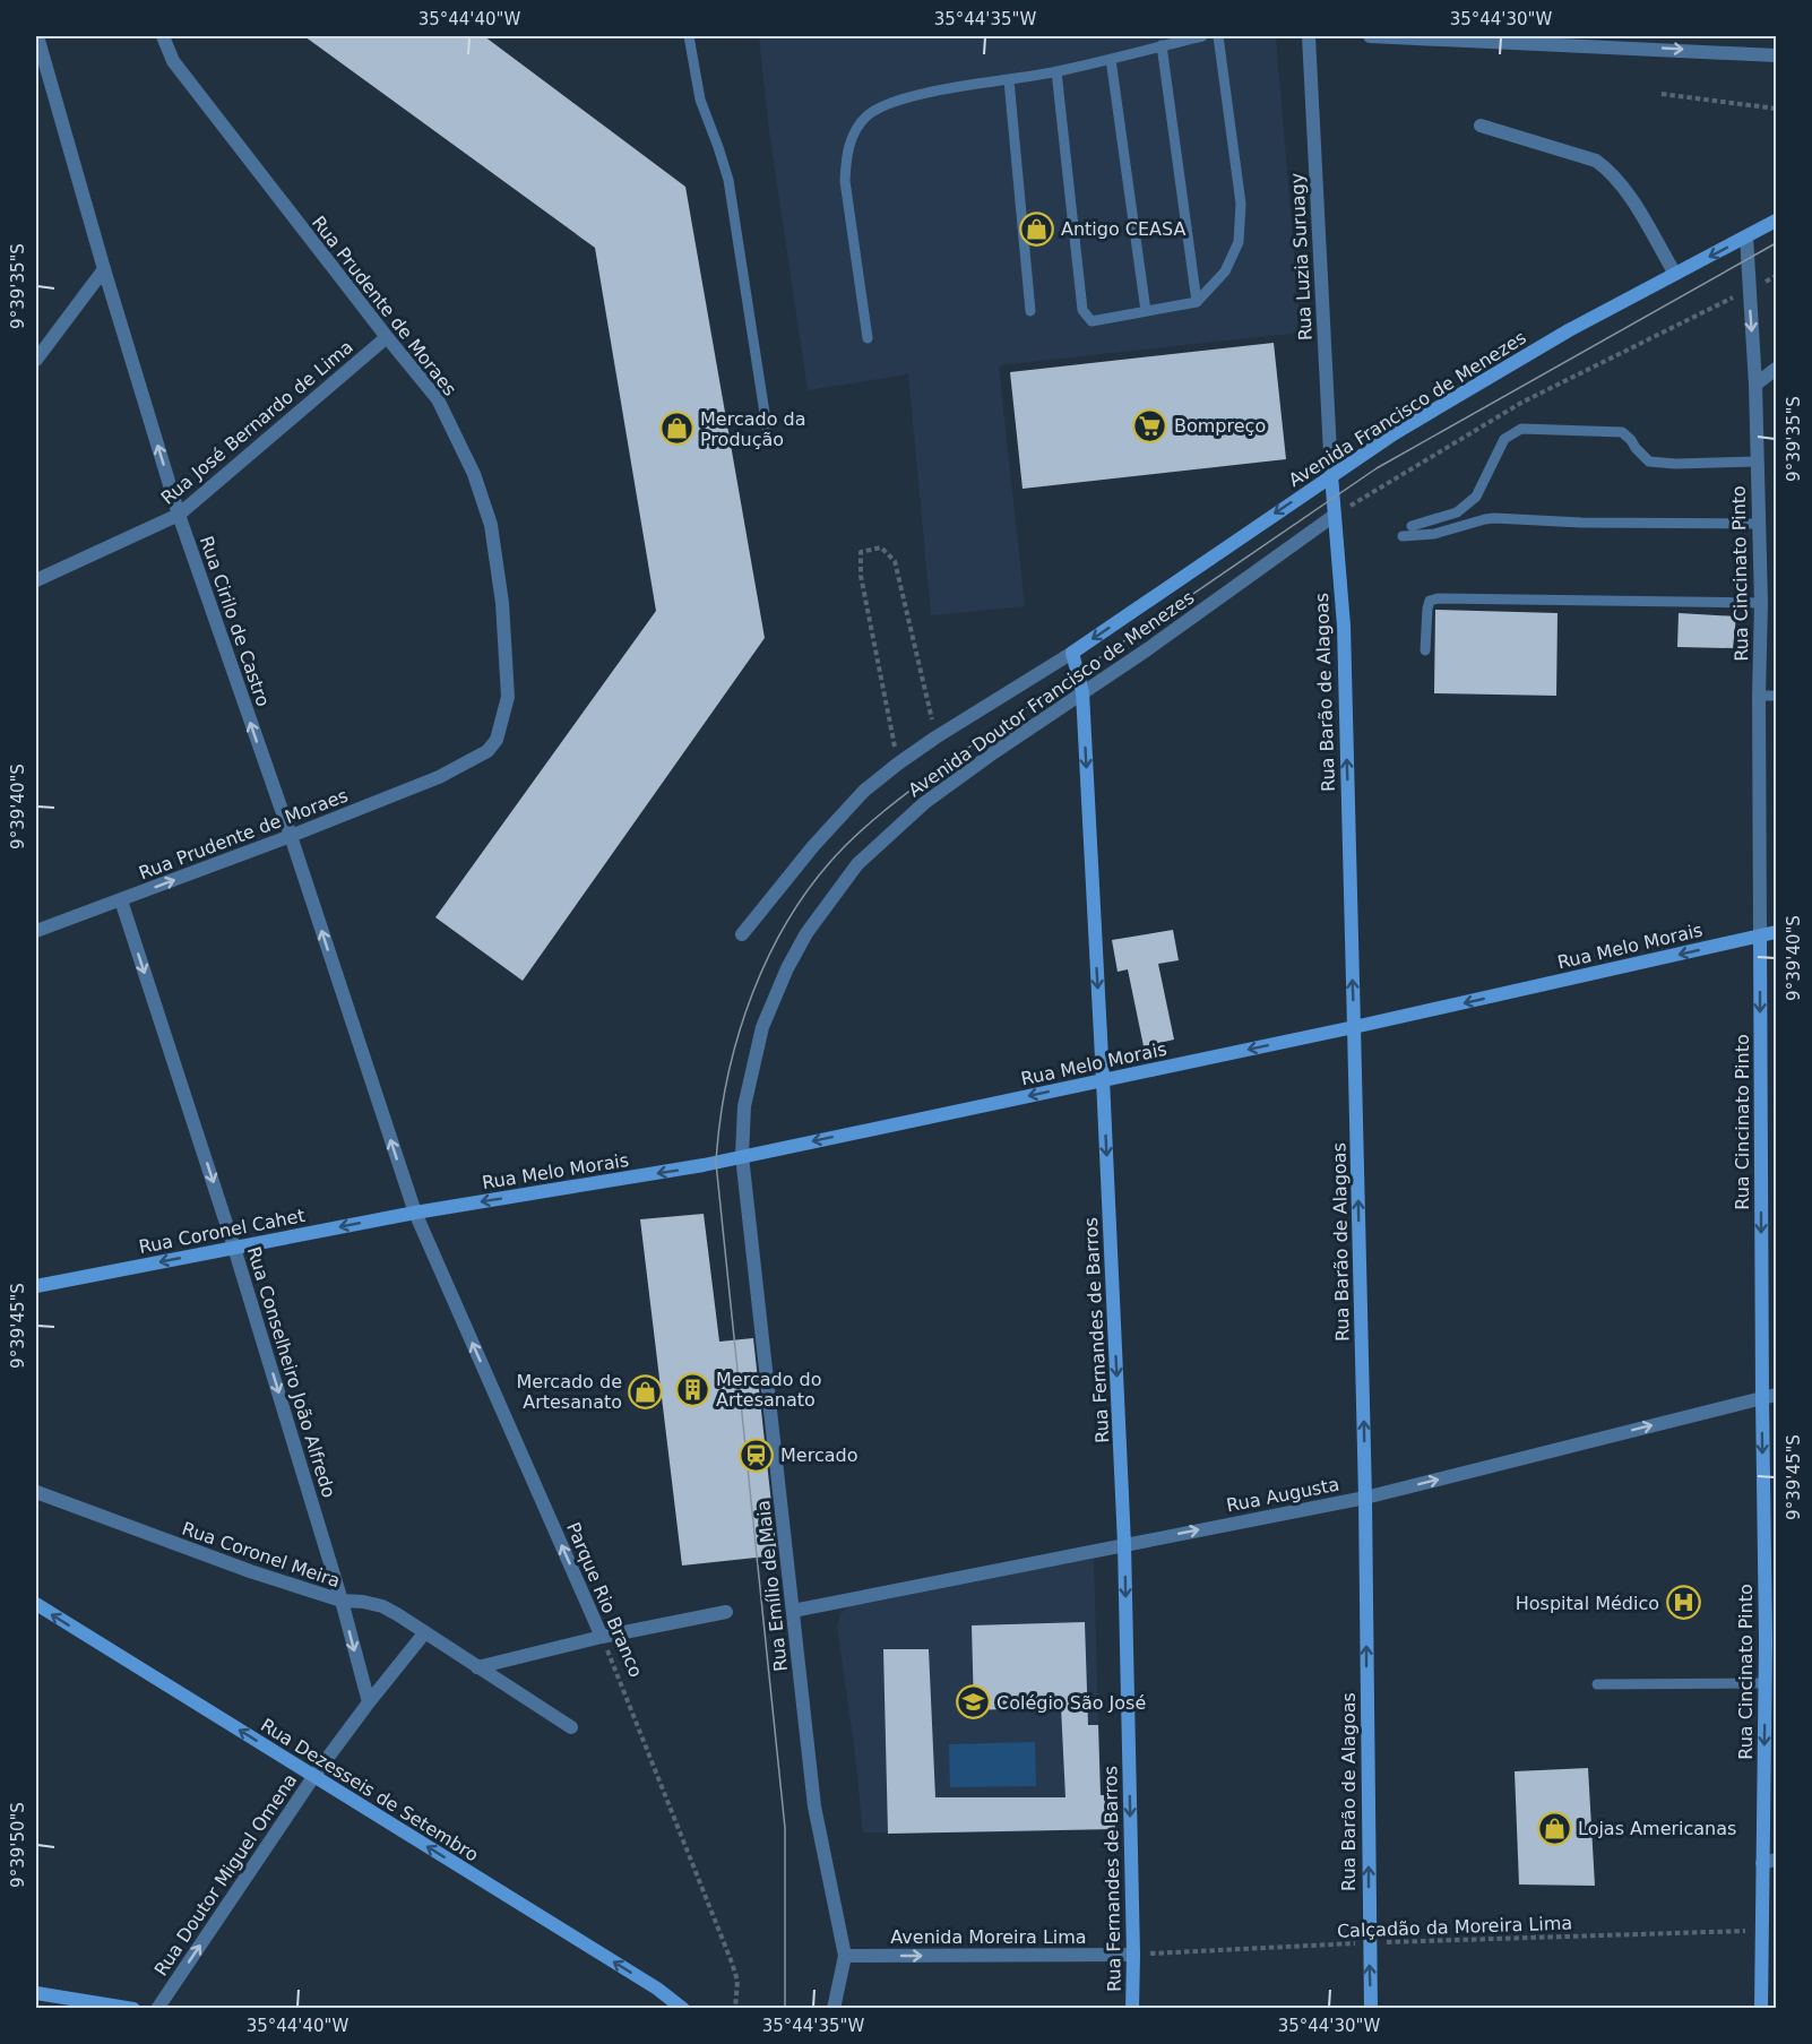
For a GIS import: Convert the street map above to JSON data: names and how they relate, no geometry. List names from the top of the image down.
{
  "streets": {
    "street": [
      "Rua Luzia Suruagy",
      "Rua Prudente de Moraes",
      "Avenida Francisco de Menezes",
      "Rua José Bernardo de Lima",
      "Rua Cincinato Pinto",
      "Rua Cirilo de Castro",
      "Rua Barão de Alagoas",
      "Avenida Doutor Francisco de Menezes",
      "Rua Melo Morais",
      "Rua Coronel Cahet",
      "Rua Fernandes de Barros",
      "Rua Conselheiro João Alfredo",
      "Rua Augusta",
      "Rua Coronel Meira",
      "Rua Emílio de Maia",
      "Parque Rio Branco",
      "Rua Dezesseis de Setembro",
      "Rua Doutor Miguel Omena",
      "Avenida Moreira Lima"
    ],
    "path": ["Calçadão da Moreira Lima"]
  },
  "crossings": [
    ["Rua Luzia Suruagy", "Avenida Francisco de Menezes"],
    ["Rua Luzia Suruagy", "Rua Barão de Alagoas"],
    ["Rua Prudente de Moraes", "Rua José Bernardo de Lima"],
    ["Rua Prudente de Moraes", "Rua Cirilo de Castro"],
    ["Rua Prudente de Moraes", "Rua Conselheiro João Alfredo"],
    ["Avenida Francisco de Menezes", "Rua Cincinato Pinto"],
    ["Avenida Francisco de Menezes", "Rua Barão de Alagoas"],
    ["Avenida Francisco de Menezes", "Rua Fernandes de Barros"],
    ["Rua José Bernardo de Lima", "Rua Cirilo de Castro"],
    ["Rua Cincinato Pinto", "Rua Melo Morais"],
    ["Rua Cincinato Pinto", "Rua Augusta"],
    ["Rua Cincinato Pinto", "Calçadão da Moreira Lima"],
    ["Rua Cirilo de Castro", "Rua Melo Morais"],
    ["Rua Cirilo de Castro", "Rua Coronel Cahet"],
    ["Rua Cirilo de Castro", "Parque Rio Branco"],
    ["Rua Barão de Alagoas", "Avenida Doutor Francisco de Menezes"],
    ["Rua Barão de Alagoas", "Rua Melo Morais"],
    ["Rua Barão de Alagoas", "Rua Augusta"],
    ["Rua Barão de Alagoas", "Calçadão da Moreira Lima"],
    ["Avenida Doutor Francisco de Menezes", "Rua Melo Morais"],
    ["Avenida Doutor Francisco de Menezes", "Rua Fernandes de Barros"],
    ["Avenida Doutor Francisco de Menezes", "Rua Emílio de Maia"],
    ["Rua Melo Morais", "Rua Coronel Cahet"],
    ["Rua Melo Morais", "Rua Fernandes de Barros"],
    ["Rua Melo Morais", "Rua Emílio de Maia"],
    ["Rua Melo Morais", "Parque Rio Branco"],
    ["Rua Coronel Cahet", "Rua Conselheiro João Alfredo"],
    ["Rua Coronel Cahet", "Parque Rio Branco"],
    ["Rua Fernandes de Barros", "Rua Augusta"],
    ["Rua Fernandes de Barros", "Calçadão da Moreira Lima"],
    ["Rua Fernandes de Barros", "Avenida Moreira Lima"],
    ["Rua Conselheiro João Alfredo", "Rua Coronel Meira"],
    ["Rua Conselheiro João Alfredo", "Rua Doutor Miguel Omena"],
    ["Rua Augusta", "Rua Emílio de Maia"],
    ["Rua Coronel Meira", "Rua Doutor Miguel Omena"],
    ["Rua Emílio de Maia", "Avenida Moreira Lima"],
    ["Rua Dezesseis de Setembro", "Rua Doutor Miguel Omena"],
    ["Calçadão da Moreira Lima", "Avenida Moreira Lima"]
  ],
  "one_way": [
    "Avenida Francisco de Menezes",
    "Rua Cincinato Pinto",
    "Rua Cirilo de Castro",
    "Rua Barão de Alagoas",
    "Rua Melo Morais",
    "Rua Coronel Cahet",
    "Rua Fernandes de Barros",
    "Rua Conselheiro João Alfredo",
    "Rua Augusta",
    "Parque Rio Branco",
    "Rua Dezesseis de Setembro",
    "Rua Doutor Miguel Omena",
    "Avenida Moreira Lima"
  ],
  "places": {
    "shop": [
      "Antigo CEASA",
      "Mercado da Produção",
      "Mercado de Artesanato",
      "Lojas Americanas"
    ],
    "supermarket": ["Bompreço"],
    "building": ["Mercado do Artesanato"],
    "station": ["Mercado"],
    "hospital": ["Hospital Médico"],
    "school or university": ["Colégio São José"]
  },
  "coordinates": [
    "35°44'40\"W",
    "35°44'35\"W",
    "35°44'30\"W",
    "9°39'35\"S",
    "9°39'40\"S",
    "9°39'45\"S",
    "9°39'50\"S"
  ]
}
